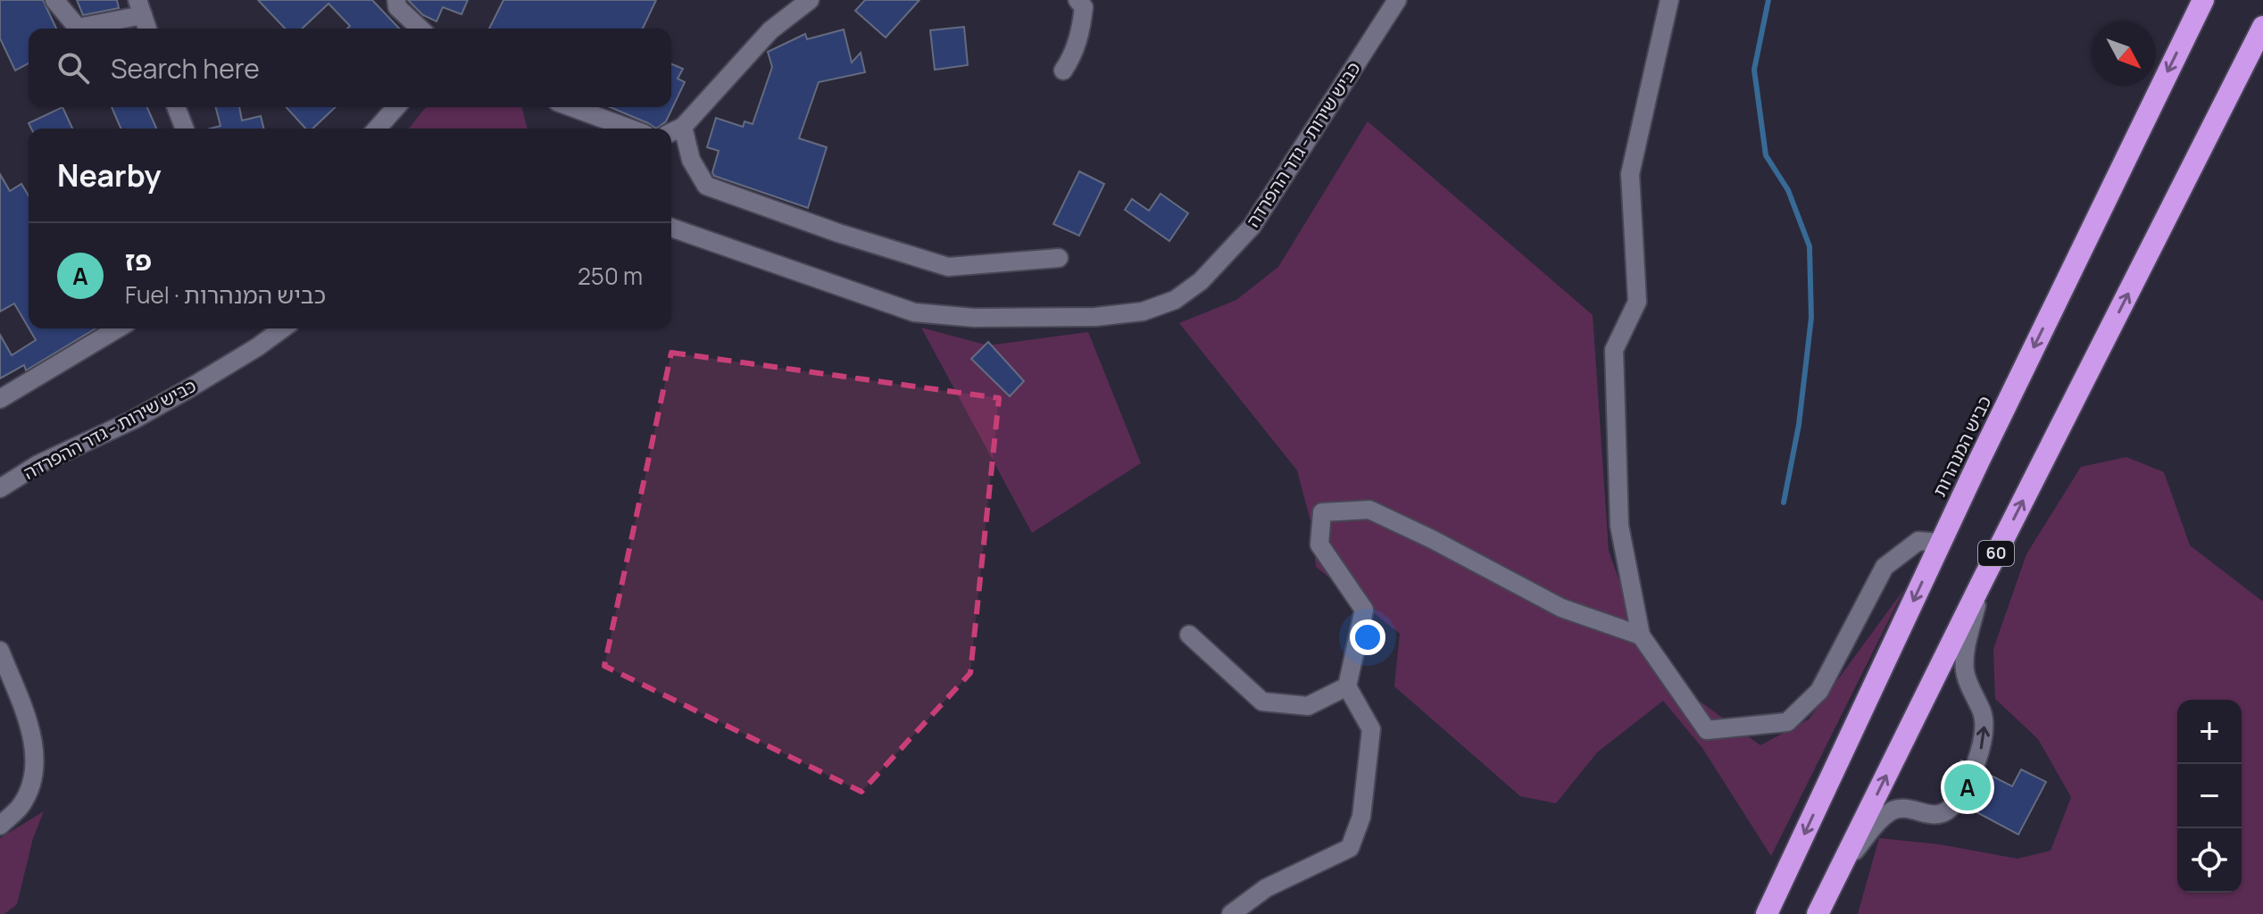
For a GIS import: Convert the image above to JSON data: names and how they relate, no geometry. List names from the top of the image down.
{
  "streets": {
    "highway": ["כביש המנהרות", "60"],
    "street": ["כביש שירות - גדר ההפרדה"]
  },
  "north": "bottom right",
  "page": {
    "search": "Search here",
    "heading": "Nearby",
    "list": [
      {
        "mark": "A",
        "name": "פז",
        "note": "Fuel · כביש המנהרות",
        "value": "250 m"
      }
    ],
    "map_buttons": ["+", "−"],
    "pins": "A"
  }
}
